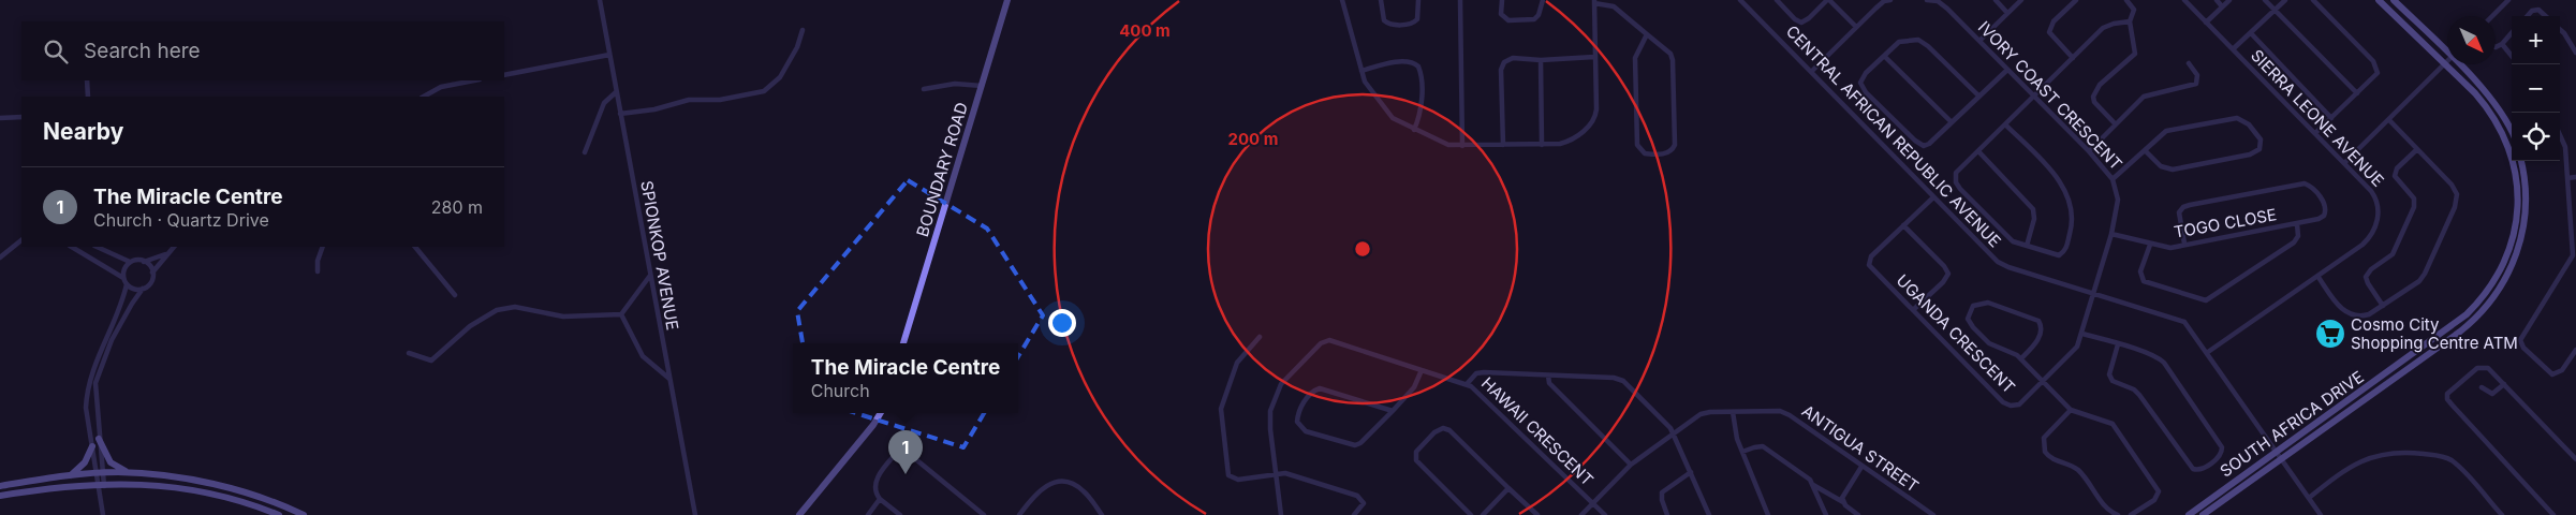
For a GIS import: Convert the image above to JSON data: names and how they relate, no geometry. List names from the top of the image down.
{
  "streets": {
    "street": [
      "IVORY COAST CRESCENT",
      "SIERRA LEONE AVENUE",
      "CENTRAL AFRICAN REPUBLIC AVENUE",
      "BOUNDARY ROAD",
      "TOGO CLOSE",
      "SPIONKOP AVENUE",
      "UGANDA CRESCENT",
      "SOUTH AFRICA DRIVE",
      "HAWAII CRESCENT",
      "ANTIGUA STREET"
    ]
  },
  "crossings": [
    ["IVORY COAST CRESCENT", "CENTRAL AFRICAN REPUBLIC AVENUE"],
    ["IVORY COAST CRESCENT", "TOGO CLOSE"],
    ["IVORY COAST CRESCENT", "UGANDA CRESCENT"],
    ["SIERRA LEONE AVENUE", "CENTRAL AFRICAN REPUBLIC AVENUE"],
    ["CENTRAL AFRICAN REPUBLIC AVENUE", "UGANDA CRESCENT"],
    ["CENTRAL AFRICAN REPUBLIC AVENUE", "SOUTH AFRICA DRIVE"],
    ["HAWAII CRESCENT", "ANTIGUA STREET"]
  ],
  "places": {
    "supermarket": ["Cosmo City Shopping Centre ATM"]
  },
  "north": "bottom right",
  "page": {
    "map_buttons": ["+", "−"],
    "search": "Search here",
    "heading": "Nearby",
    "list": [
      {
        "mark": "1",
        "name": "The Miracle Centre",
        "note": "Church · Quartz Drive",
        "value": "280 m"
      }
    ],
    "popup": ["The Miracle Centre", "Church"],
    "pins": "1"
  },
  "rings": ["400 m", "200 m"]
}
